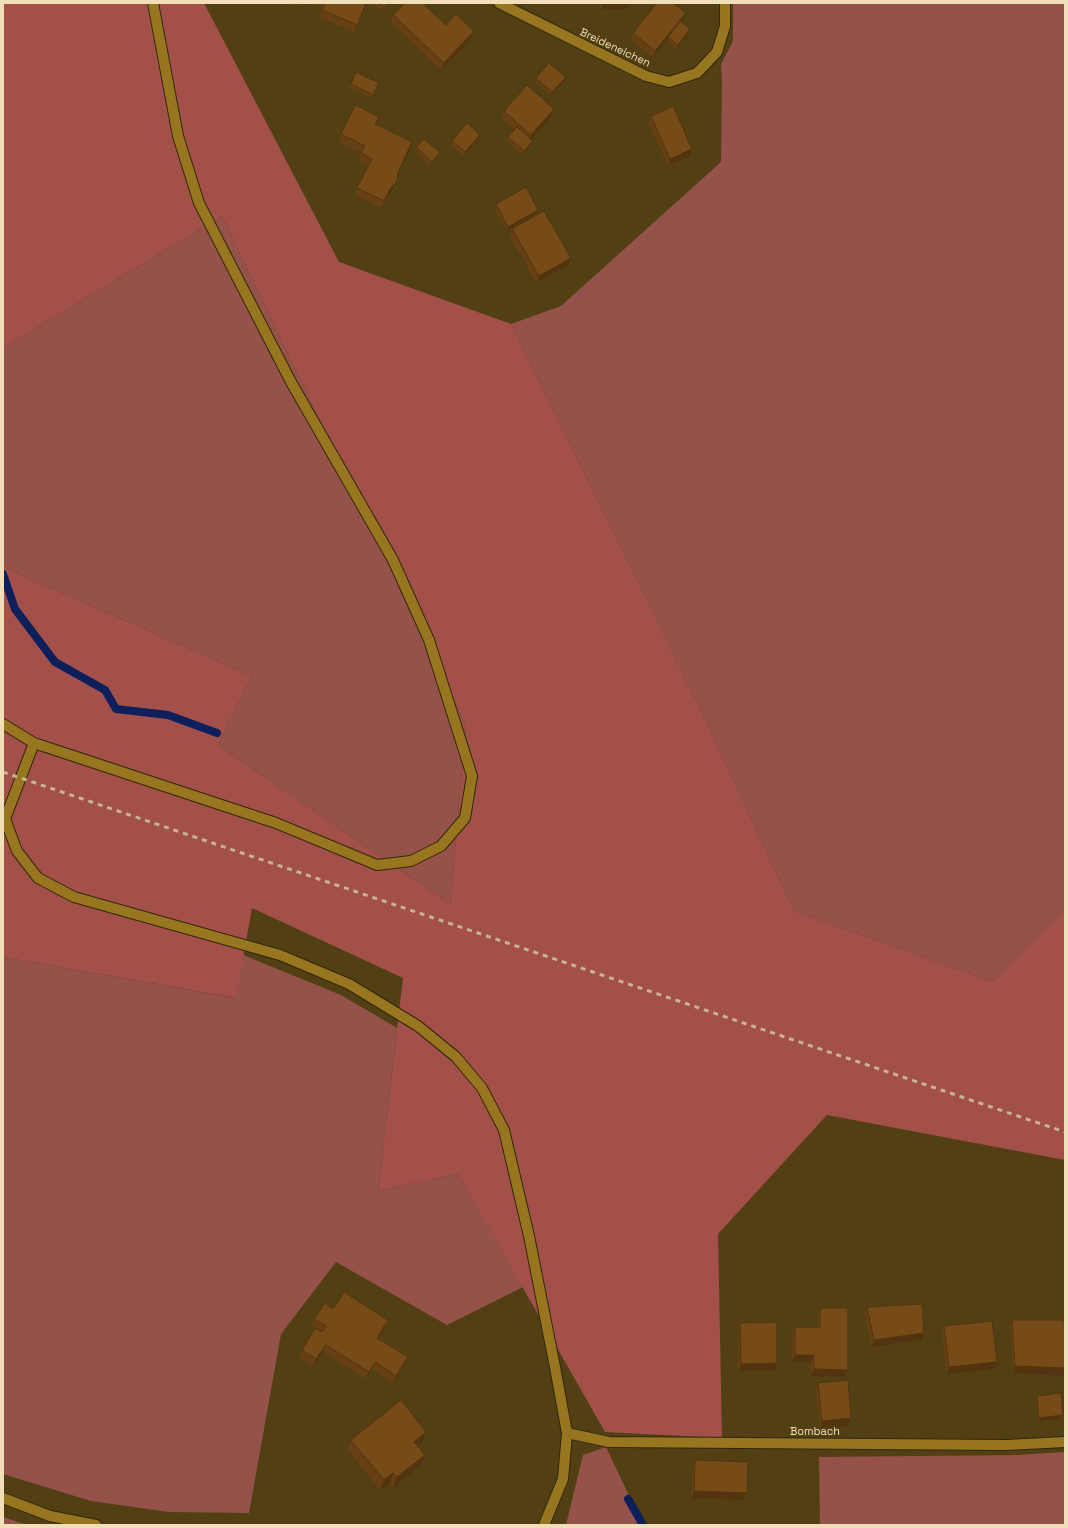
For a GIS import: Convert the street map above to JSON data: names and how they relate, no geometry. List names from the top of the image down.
{
  "streets": {
    "street": ["Breideneichen", "Bombach"]
  }
}
